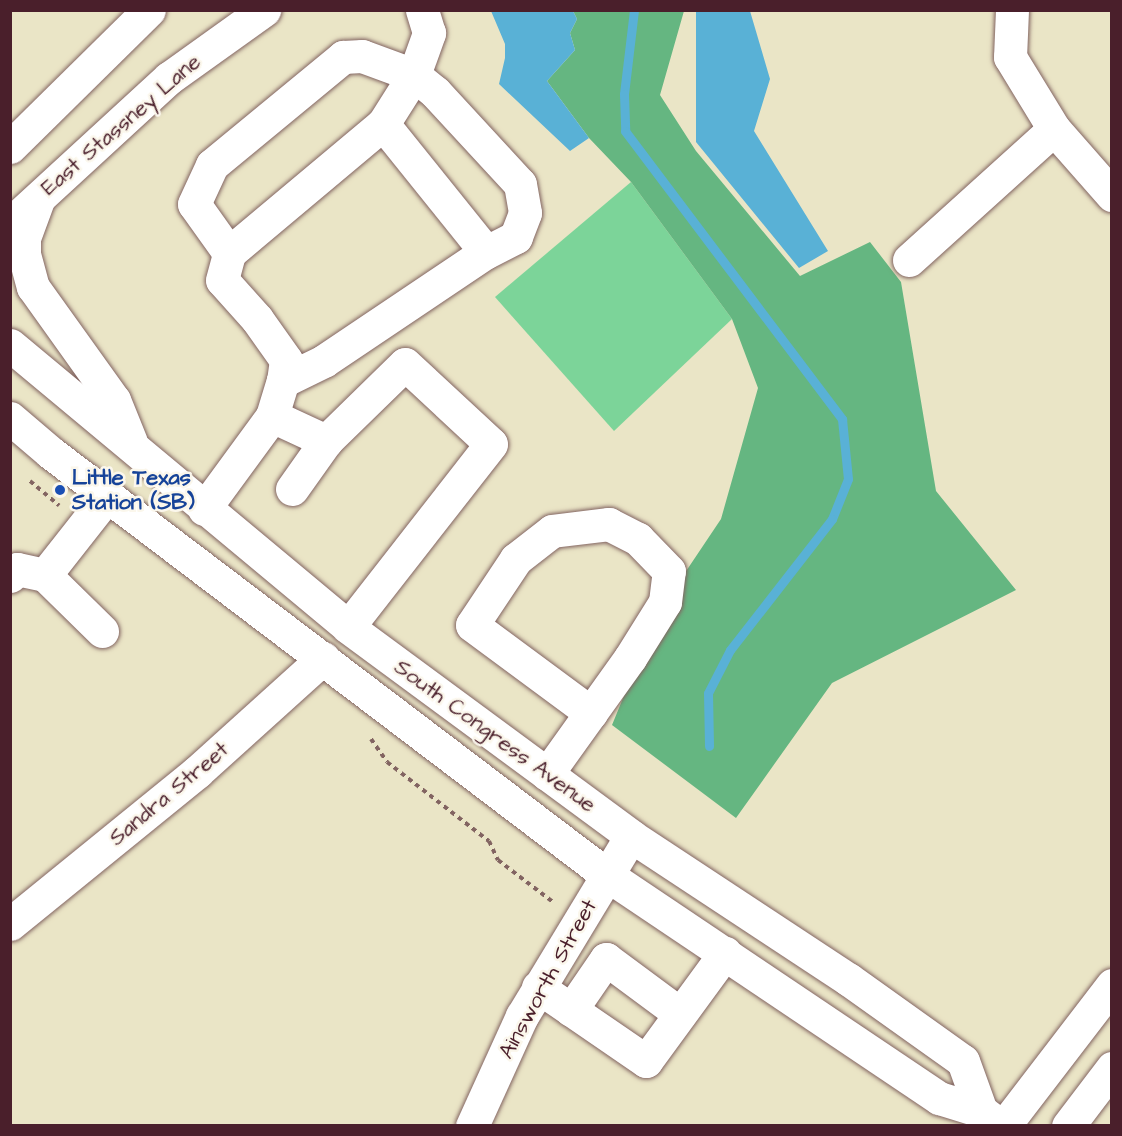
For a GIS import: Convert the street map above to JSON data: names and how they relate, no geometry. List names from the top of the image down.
{
  "streets": {
    "main road": [
      "East Stassney Lane",
      "South Congress Avenue",
      "Sandra Street",
      "Ainsworth Street"
    ]
  },
  "crossings": [
    ["South Congress Avenue", "Sandra Street"],
    ["South Congress Avenue", "Ainsworth Street"]
  ],
  "places": ["Little Texas Station (SB)"]
}
